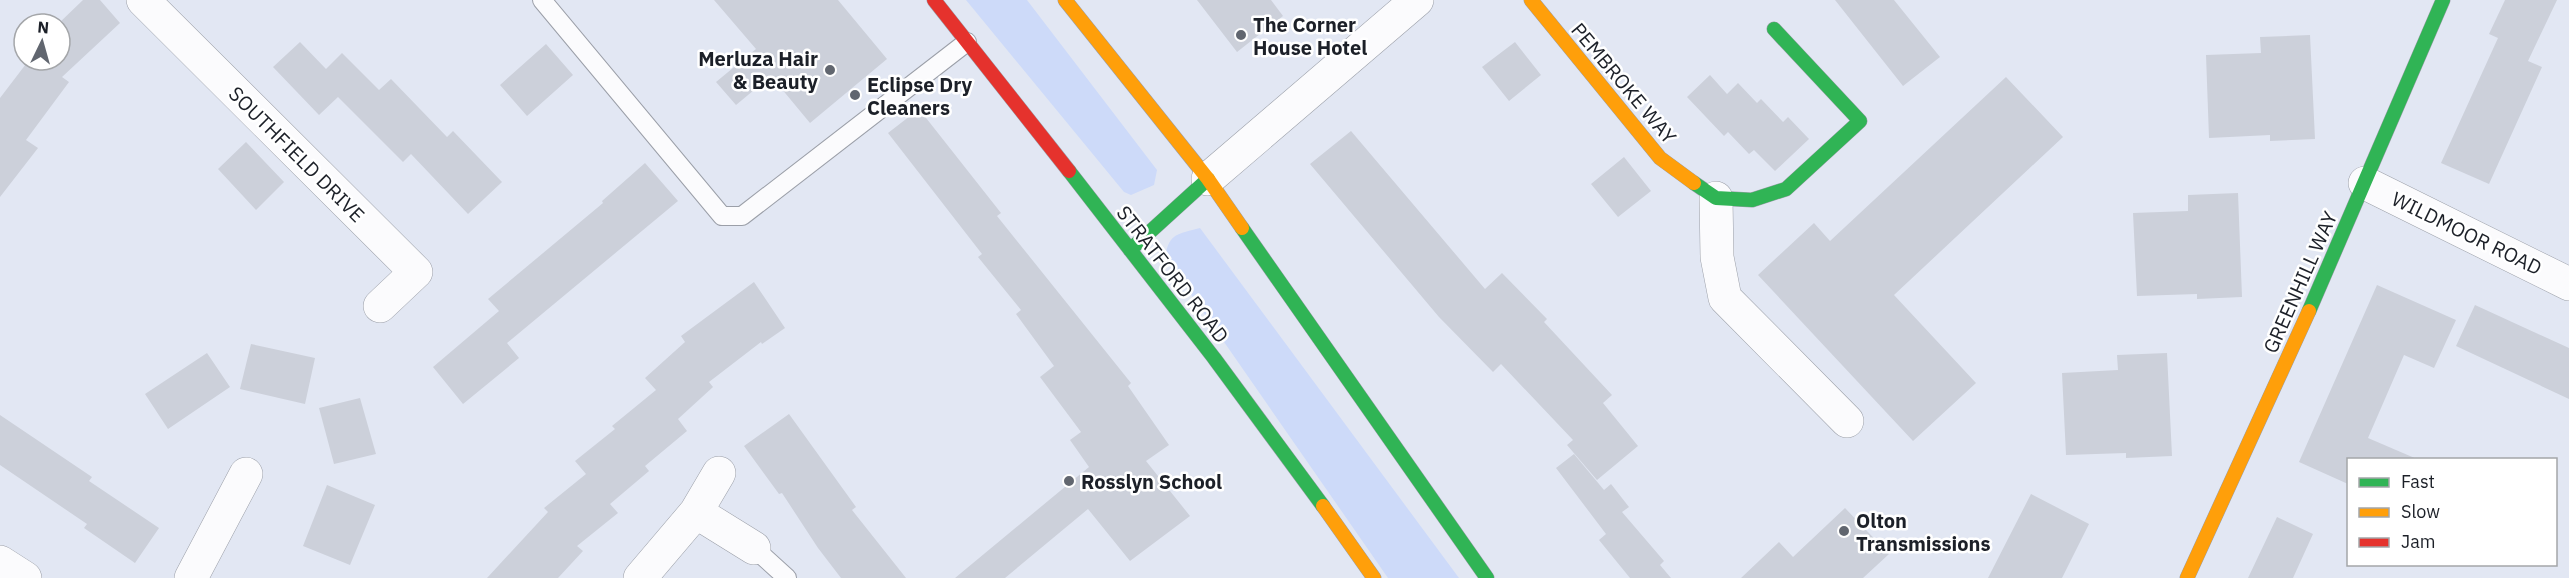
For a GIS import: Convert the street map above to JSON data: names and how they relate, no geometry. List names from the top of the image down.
{
  "streets": {
    "main road": ["PEMBROKE WAY", "STRATFORD ROAD", "GREENHILL WAY"],
    "street": ["SOUTHFIELD DRIVE", "WILDMOOR ROAD"]
  },
  "crossings": [
    ["WILDMOOR ROAD", "GREENHILL WAY"]
  ],
  "places": [
    "The Corner House Hotel",
    "Merluza Hair & Beauty",
    "Eclipse Dry Cleaners",
    "Rosslyn School",
    "Olton Transmissions"
  ],
  "legend": ["Fast", "Slow", "Jam"],
  "north": "top"
}
